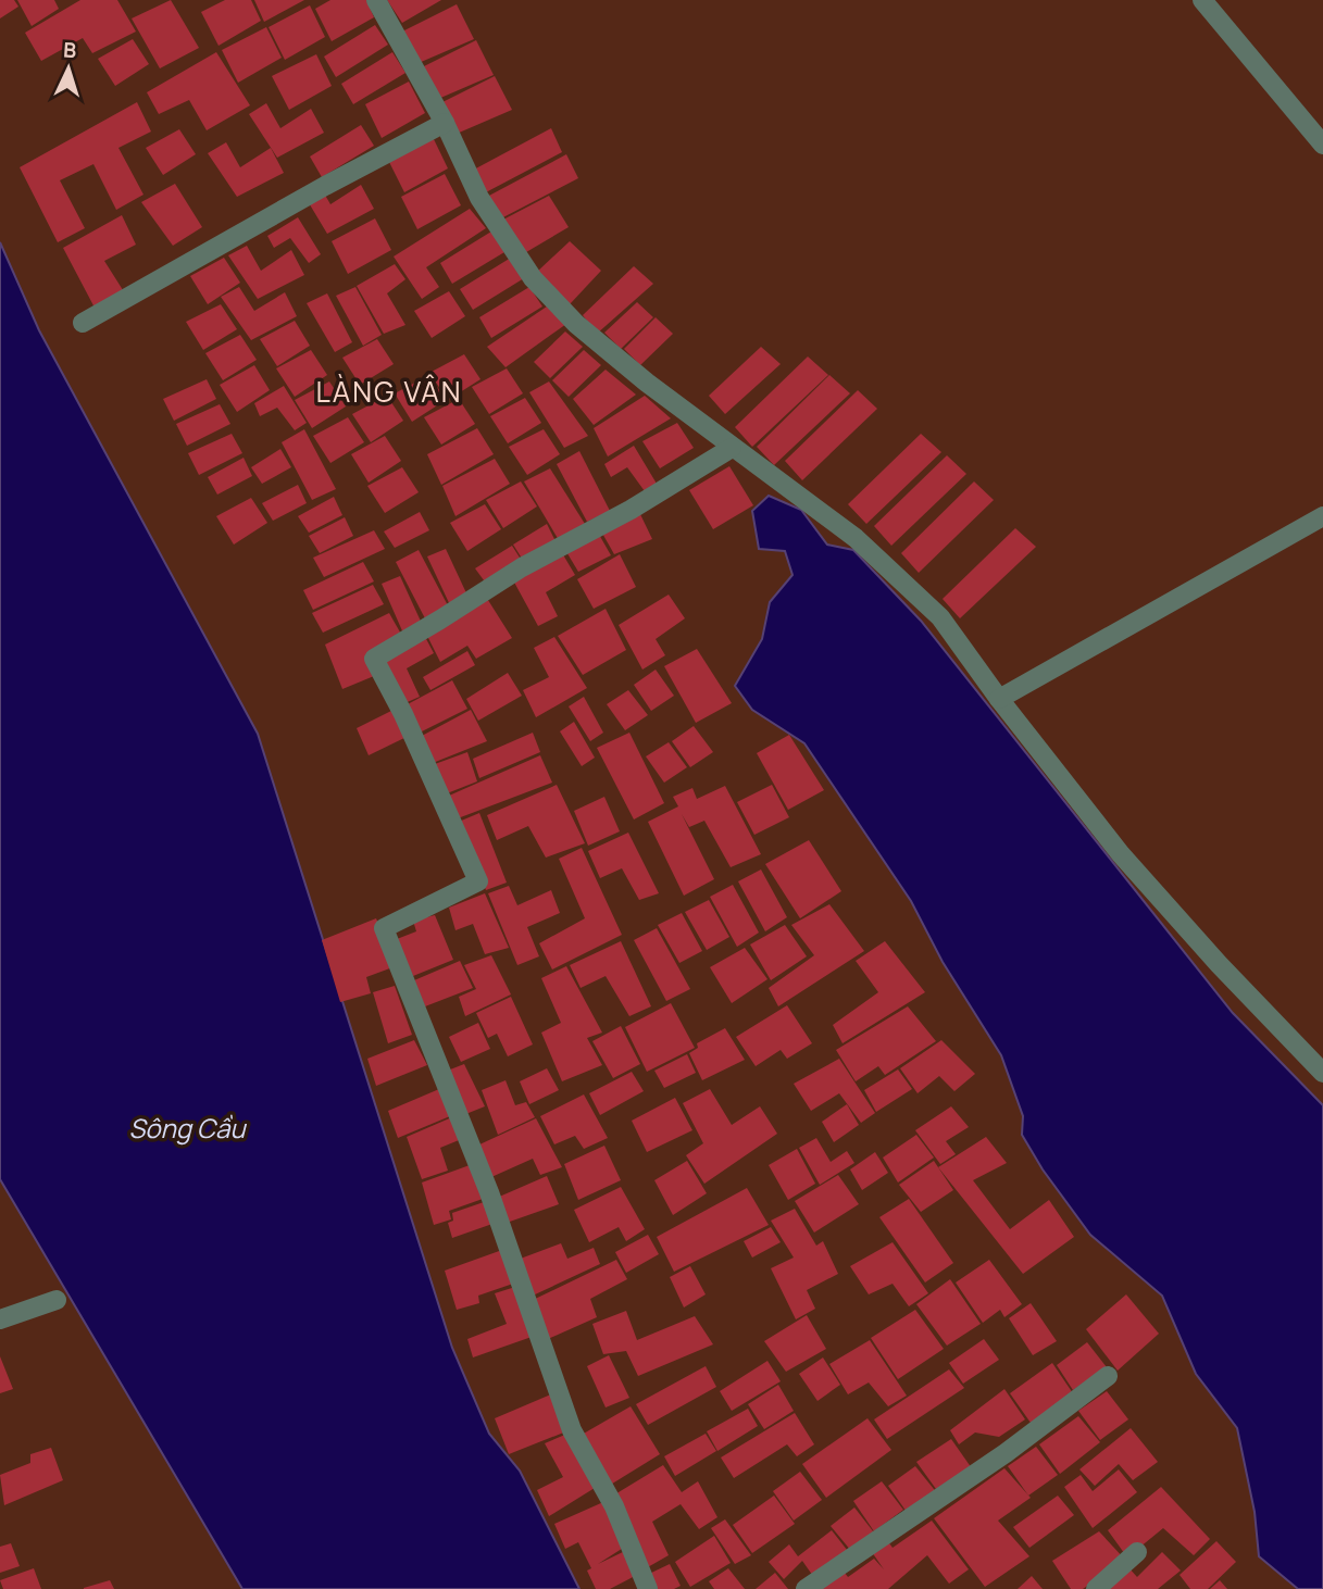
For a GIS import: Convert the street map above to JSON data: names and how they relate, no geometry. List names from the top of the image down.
{
  "districts": ["LÀNG VÂN"],
  "water": ["Sông Cầu"],
  "north": "top"
}
